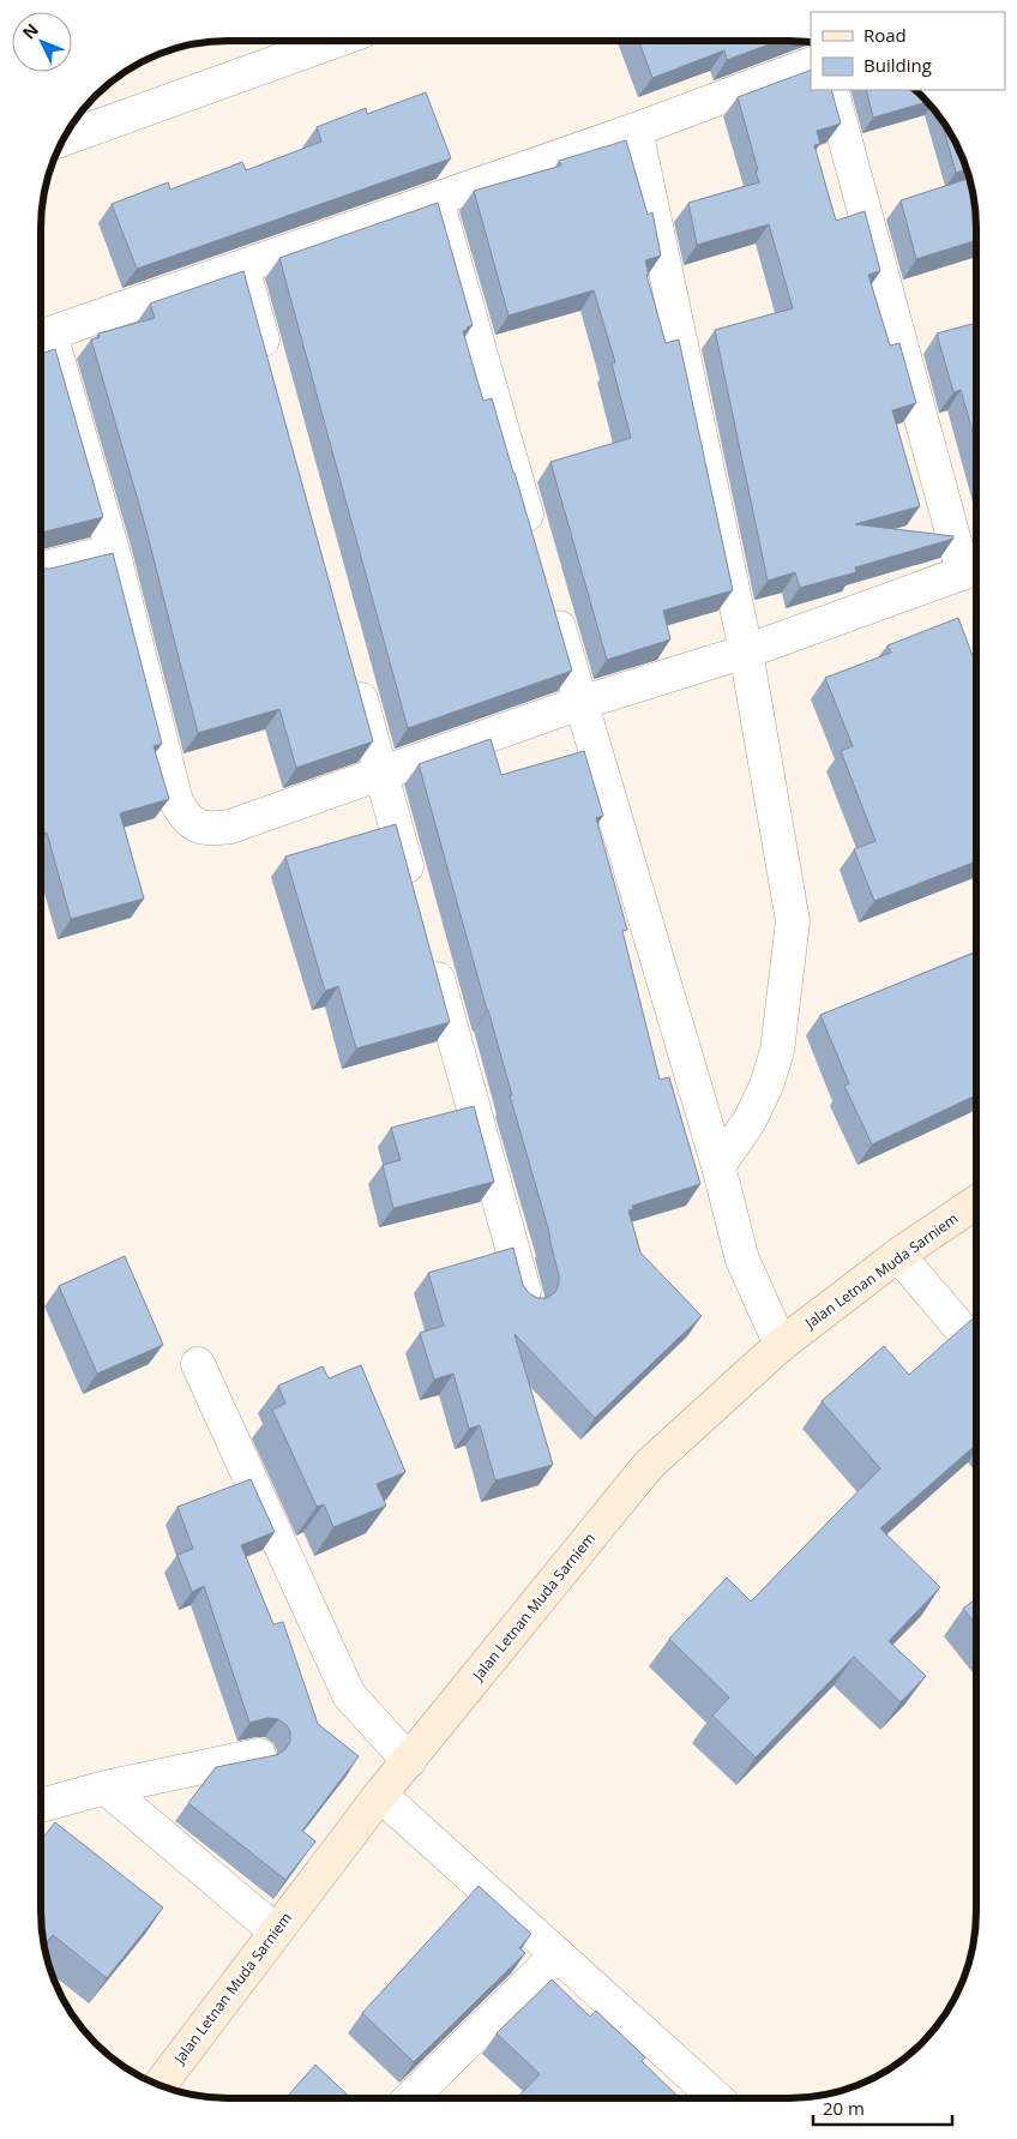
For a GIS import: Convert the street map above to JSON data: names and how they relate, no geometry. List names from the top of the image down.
{
  "streets": {
    "main road": ["Jalan Letnan Muda Sarniem"]
  },
  "legend": ["Road", "Building"],
  "scale_bar": "20 m",
  "north": "top left"
}
